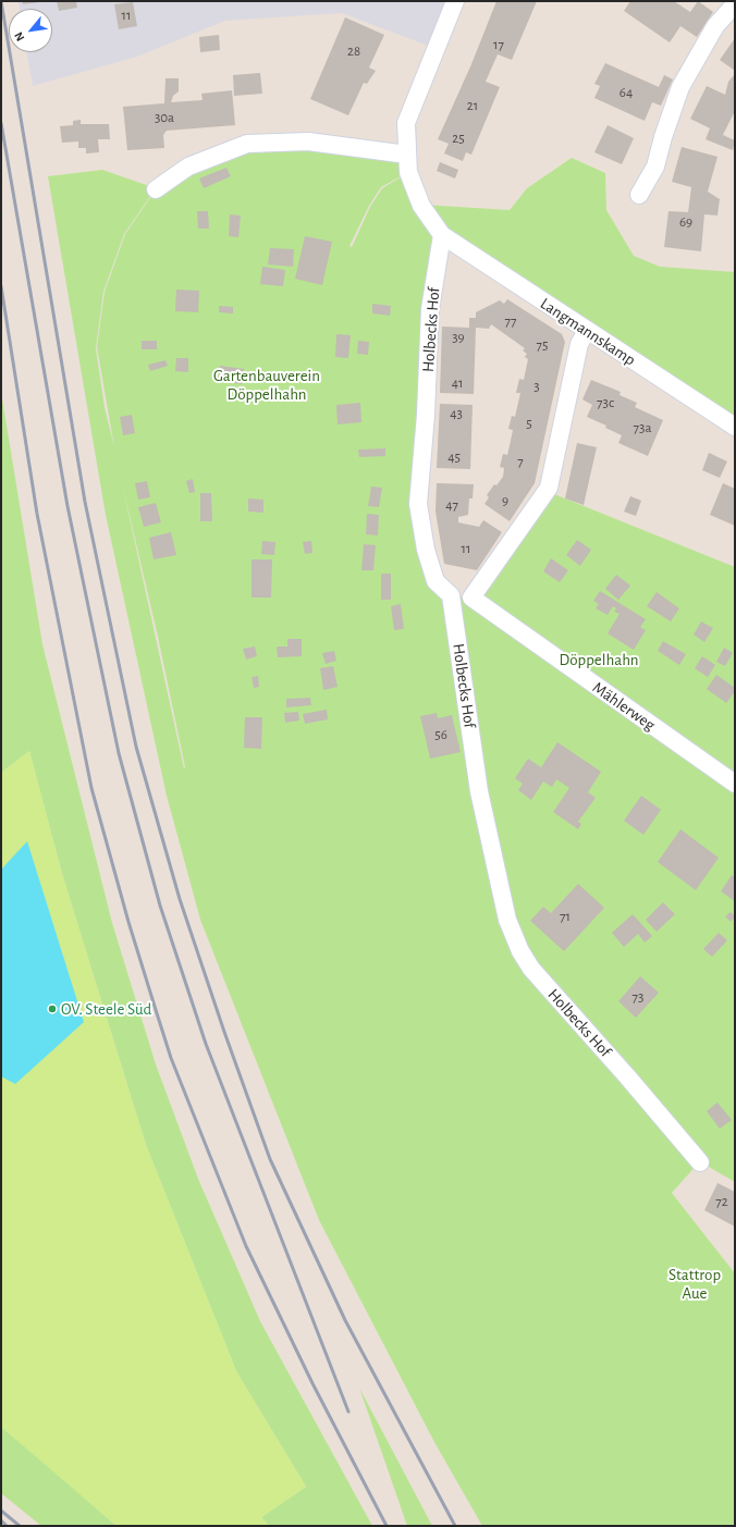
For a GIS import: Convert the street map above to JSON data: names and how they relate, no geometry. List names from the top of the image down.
{
  "streets": {
    "street": ["Holbecks Hof", "Langmannskamp", "Mählerweg"]
  },
  "crossings": [
    ["Holbecks Hof", "Langmannskamp"]
  ],
  "parks": ["Gartenbauverein Döppelhahn", "Döppelhahn", "Stattrop Aue"],
  "places": ["OV. Steele Süd"],
  "house_numbers": [
    "11",
    "17",
    "28",
    "64",
    "21",
    "30a",
    "25",
    "69",
    "77",
    "39",
    "75",
    "41",
    "3",
    "73c",
    "43",
    "5",
    "73a",
    "45",
    "7",
    "9",
    "47",
    "11",
    "56",
    "71",
    "73",
    "72"
  ],
  "north": "bottom left"
}
